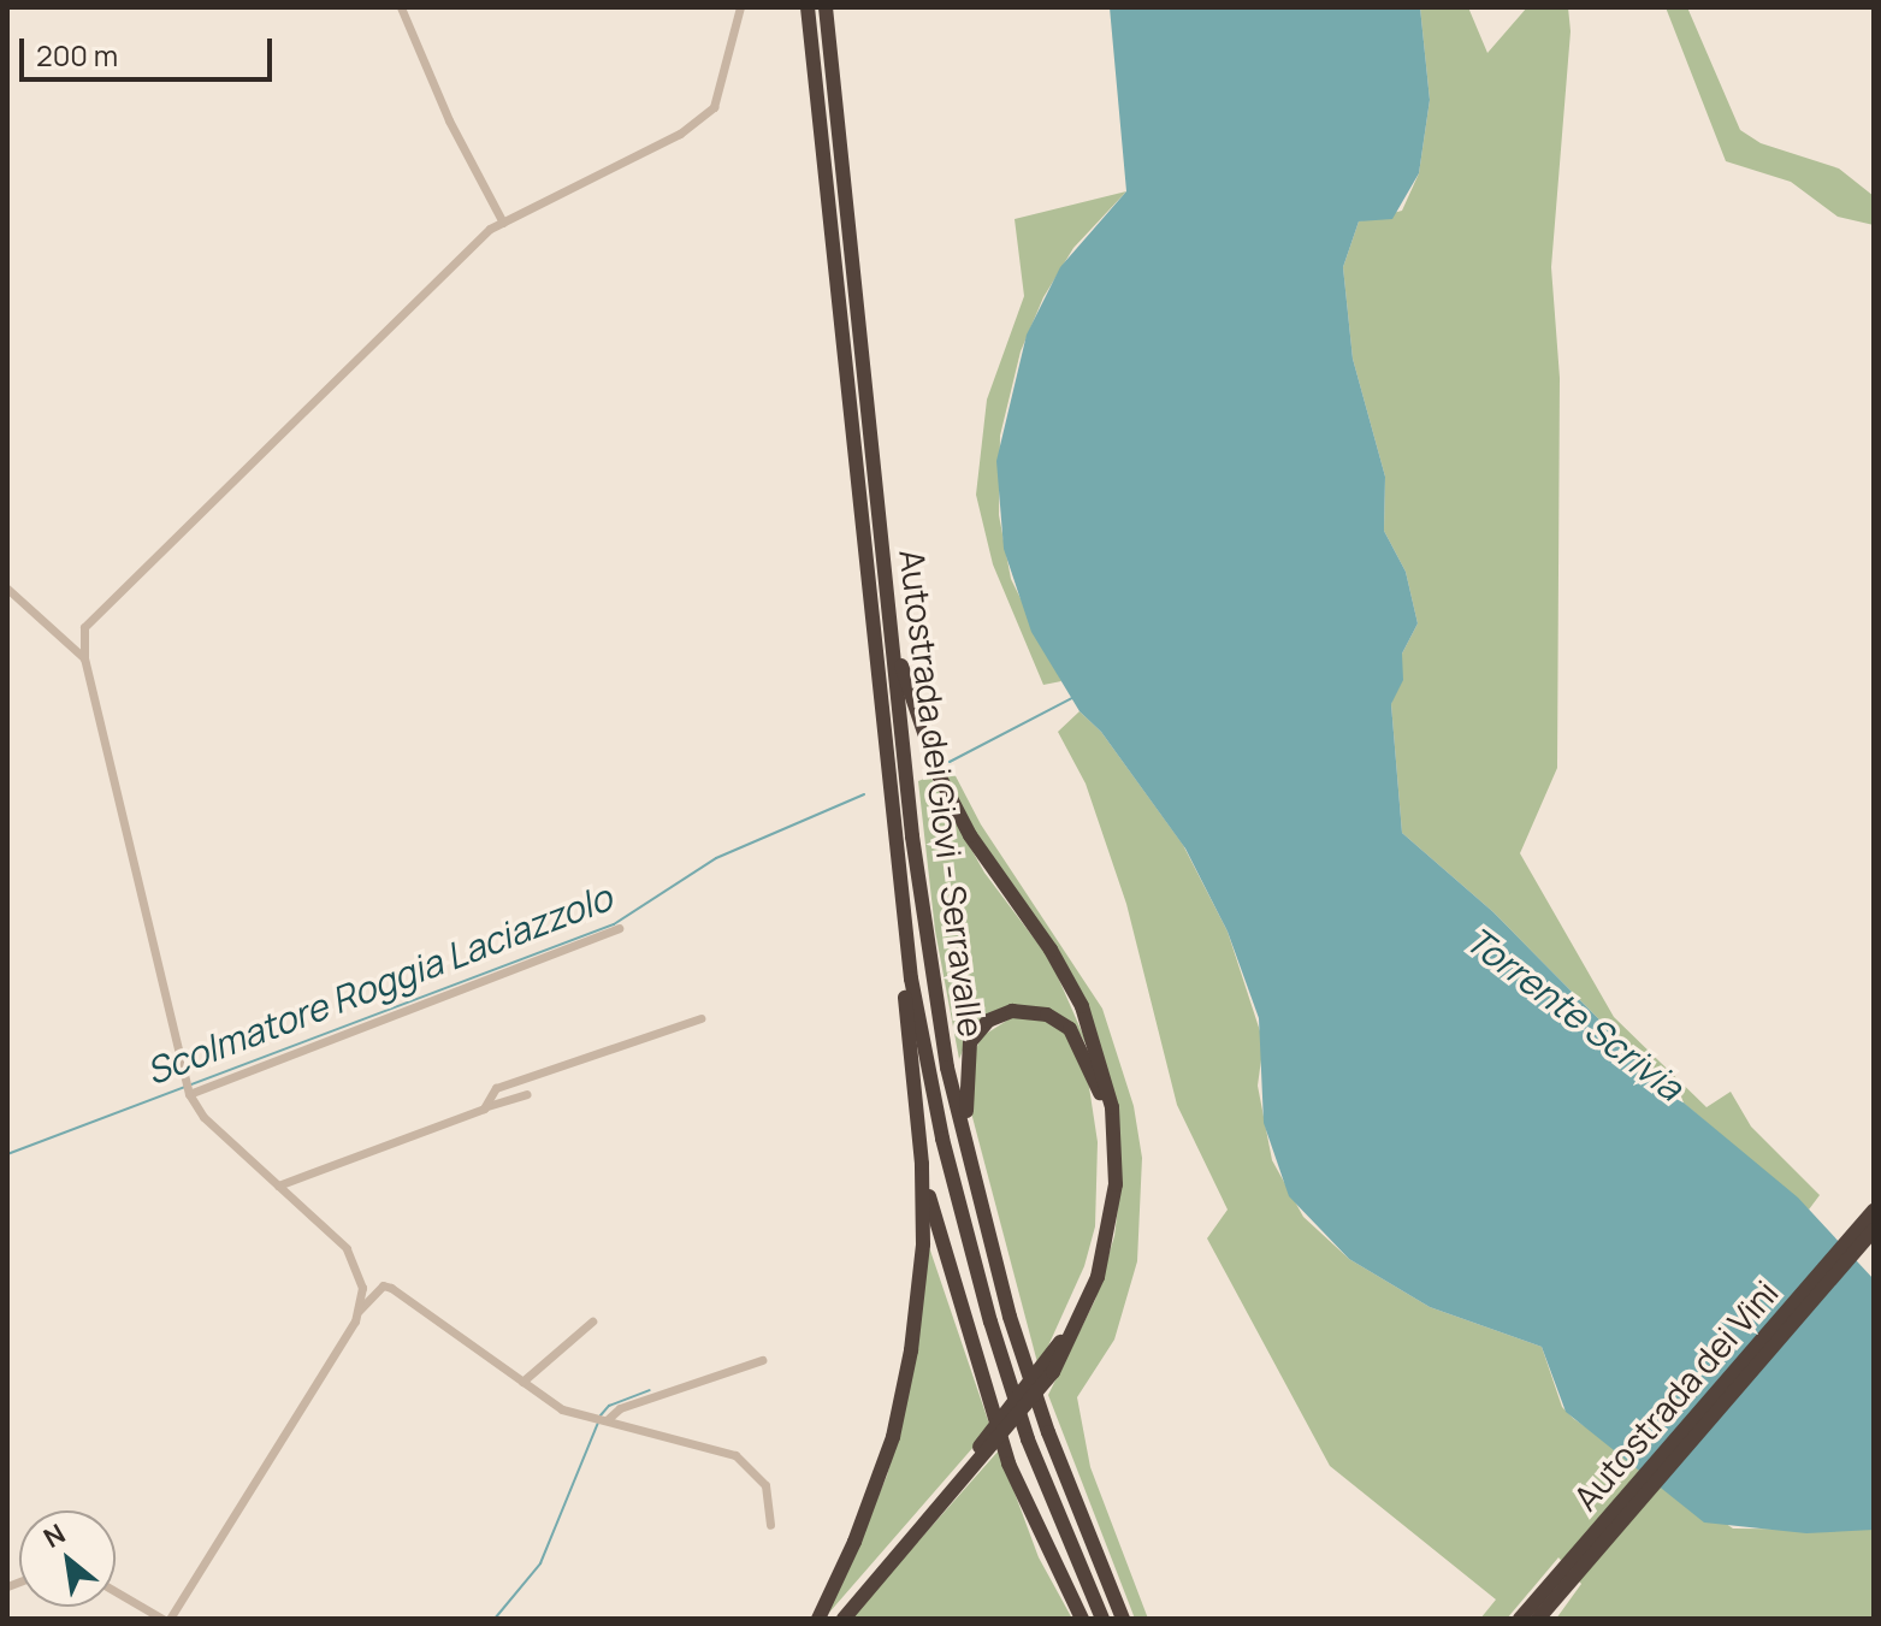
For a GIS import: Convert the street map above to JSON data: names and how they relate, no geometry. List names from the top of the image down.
{
  "streets": {
    "highway": ["Autostrada dei Giovi - Serravalle", "Autostrada dei Vini"]
  },
  "water": ["Scolmatore Roggia Laciazzolo", "Torrente Scrivia"],
  "scale_bar": "200 m",
  "north": "top left"
}
